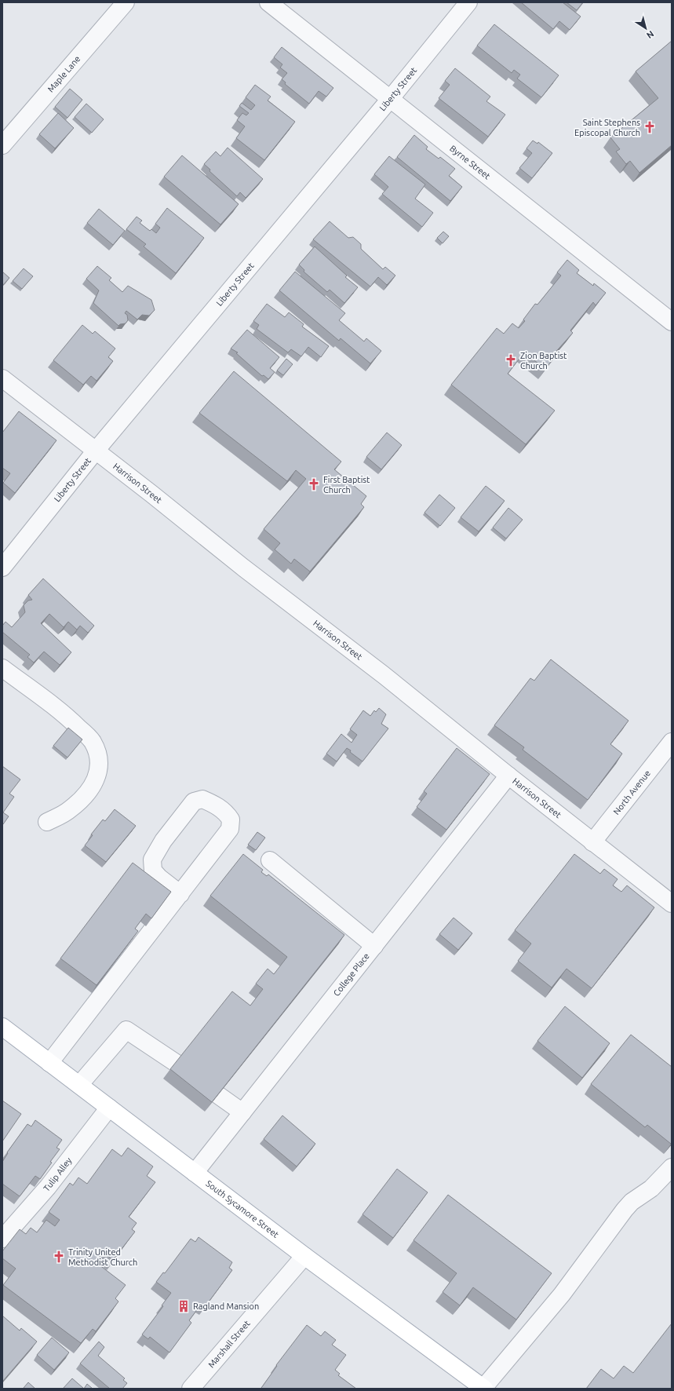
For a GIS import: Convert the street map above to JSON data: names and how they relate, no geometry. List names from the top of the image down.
{
  "streets": {
    "main road": ["South Sycamore Street"],
    "street": [
      "Maple Lane",
      "Liberty Street",
      "Byrne Street",
      "Harrison Street",
      "North Avenue",
      "College Place",
      "Tulip Alley",
      "Marshall Street"
    ]
  },
  "crossings": [
    ["Liberty Street", "Byrne Street"],
    ["Liberty Street", "Harrison Street"],
    ["Harrison Street", "North Avenue"],
    ["Harrison Street", "College Place"],
    ["College Place", "South Sycamore Street"],
    ["Tulip Alley", "South Sycamore Street"],
    ["South Sycamore Street", "Marshall Street"]
  ],
  "places": {
    "church": [
      "Saint Stephens Episcopal Church",
      "Zion Baptist Church",
      "First Baptist Church",
      "Trinity United Methodist Church"
    ],
    "building": ["Ragland Mansion"]
  },
  "north": "bottom right"
}
